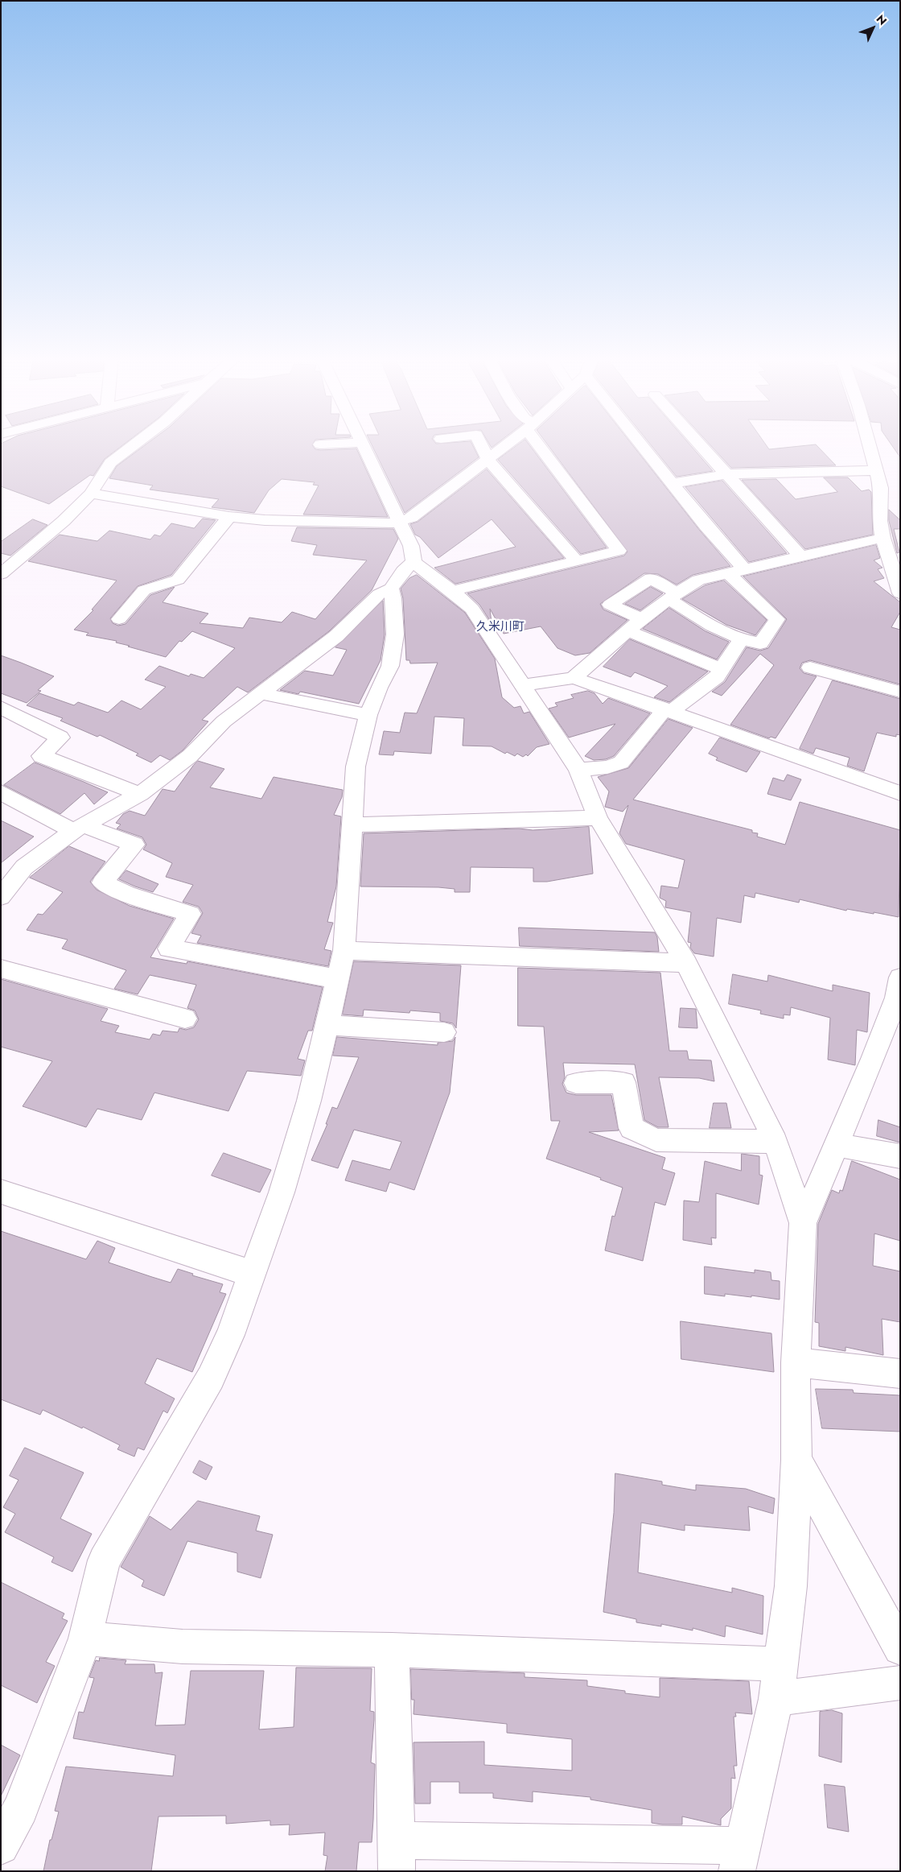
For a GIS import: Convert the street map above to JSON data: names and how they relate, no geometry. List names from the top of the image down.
{
  "districts": ["久米川町"],
  "north": "top right"
}
